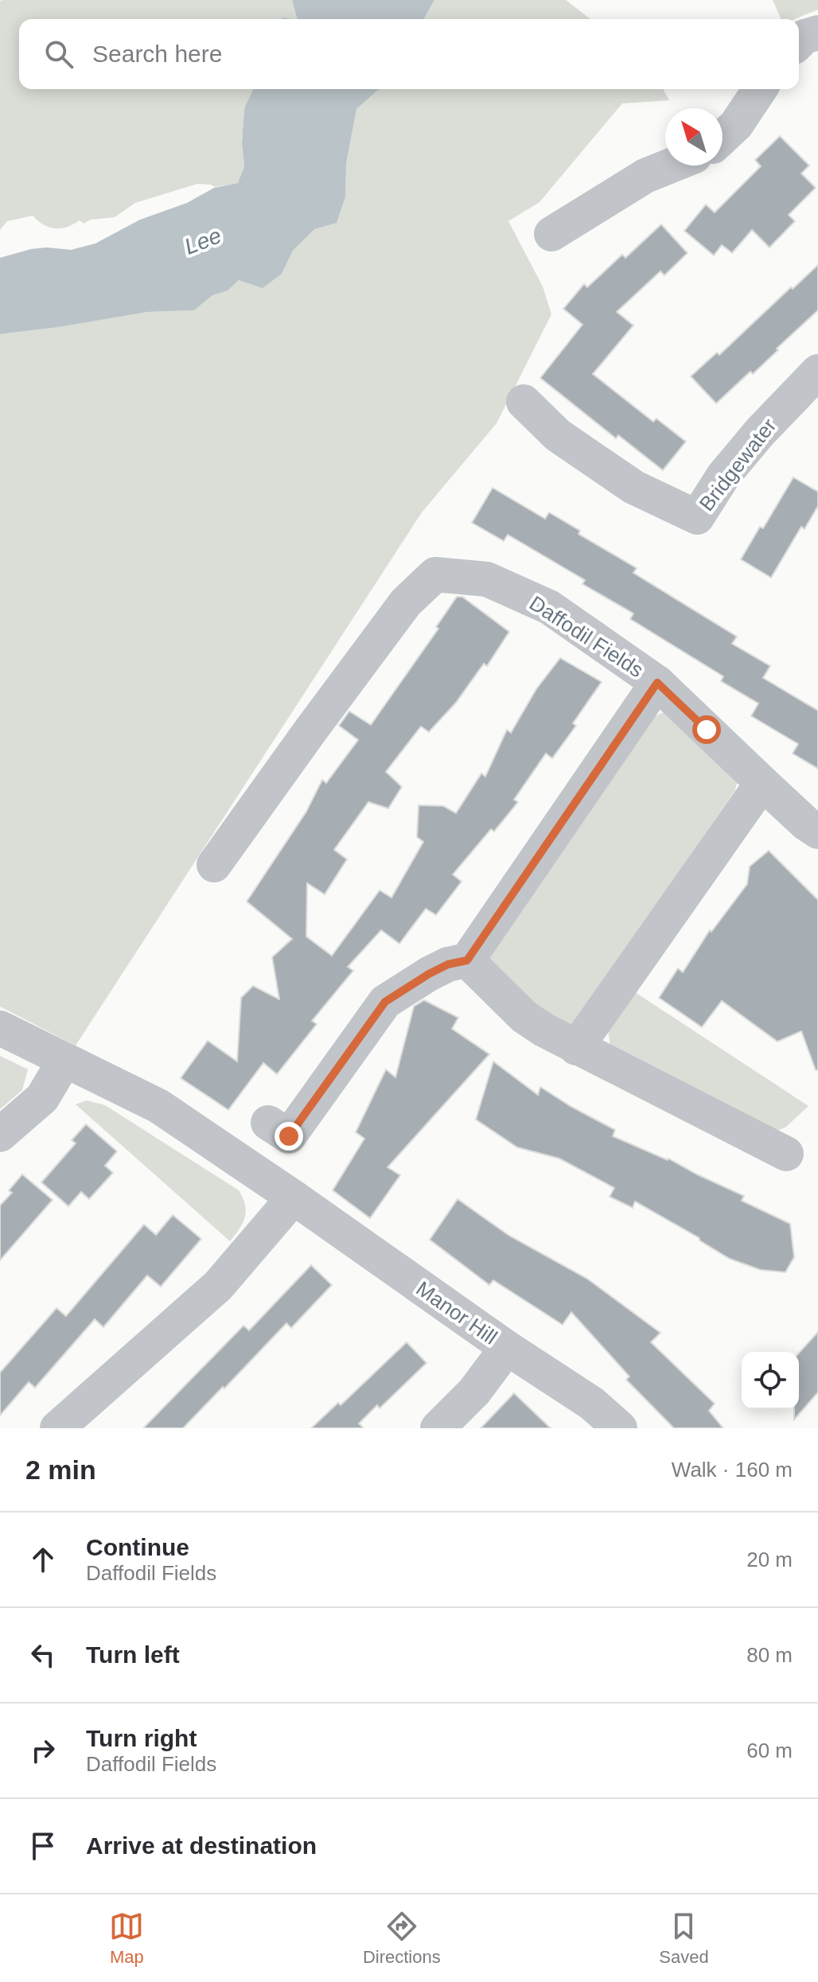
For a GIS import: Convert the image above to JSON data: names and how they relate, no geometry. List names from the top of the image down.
{
  "streets": {
    "street": ["Bridgewater", "Daffodil Fields", "Manor Hill"]
  },
  "water": ["Lee"],
  "north": "top left",
  "page": {
    "search": "Search here",
    "heading": ["2 min", "Walk · 160 m"],
    "list": [
      ["Continue", "Daffodil Fields", "20 m"],
      ["Turn left", "80 m"],
      ["Turn right", "Daffodil Fields", "60 m"],
      "Arrive at destination"
    ],
    "nav": ["Map", "Directions", "Saved"]
  }
}
